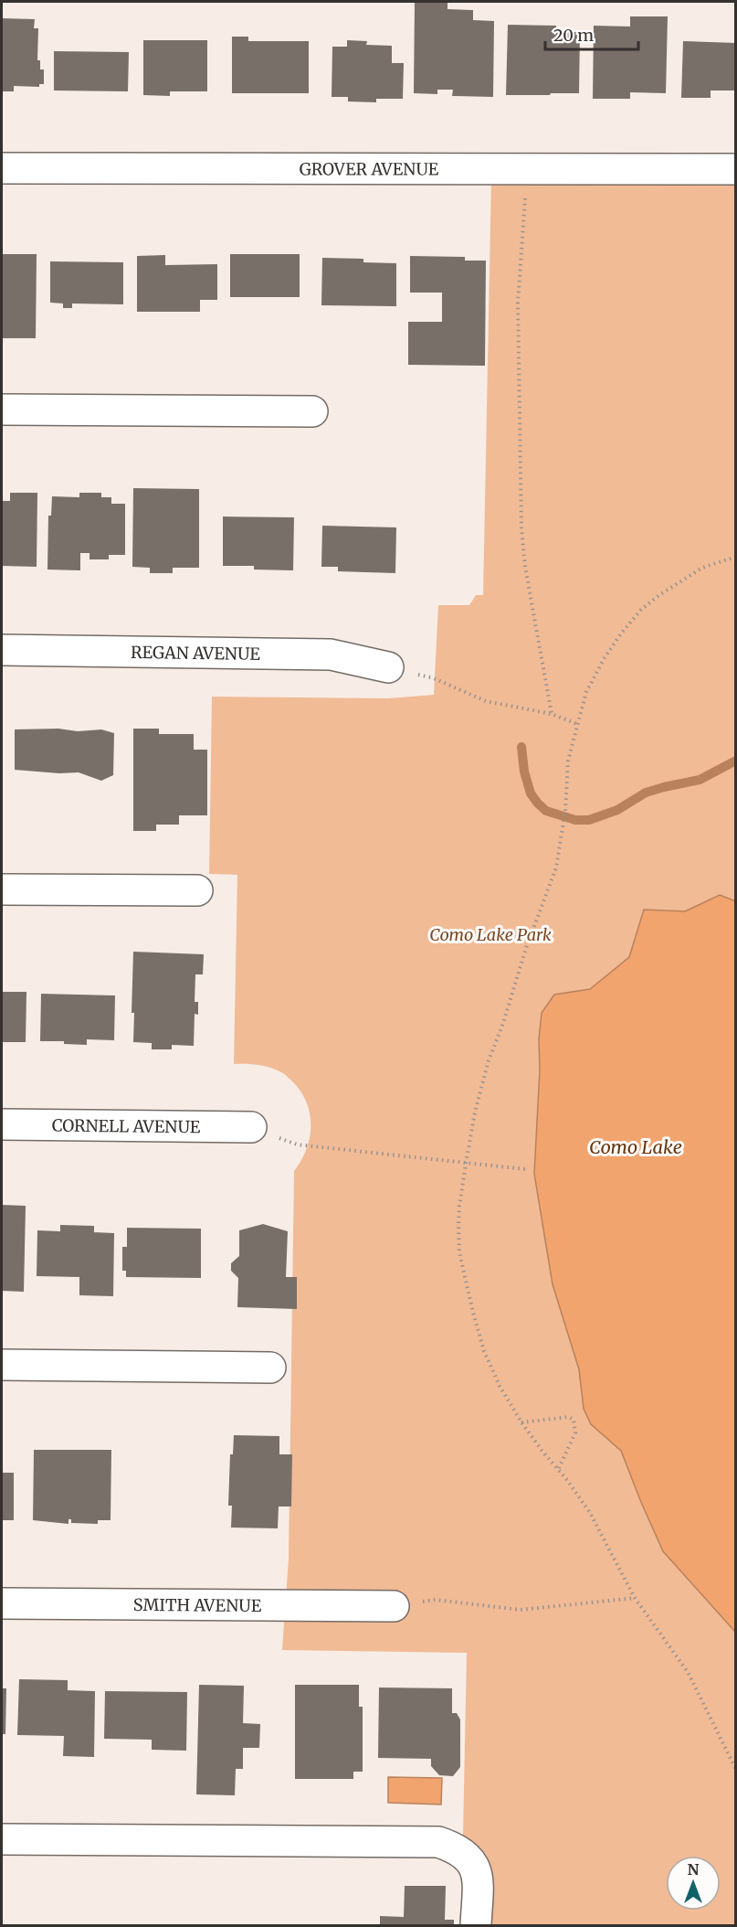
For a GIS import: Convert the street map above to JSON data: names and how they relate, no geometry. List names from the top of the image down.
{
  "streets": {
    "street": [
      "GROVER AVENUE",
      "REGAN AVENUE",
      "CORNELL AVENUE",
      "SMITH AVENUE"
    ]
  },
  "water": ["Como Lake"],
  "parks": ["Como Lake Park"],
  "scale_bar": "20 m",
  "north": "top"
}
